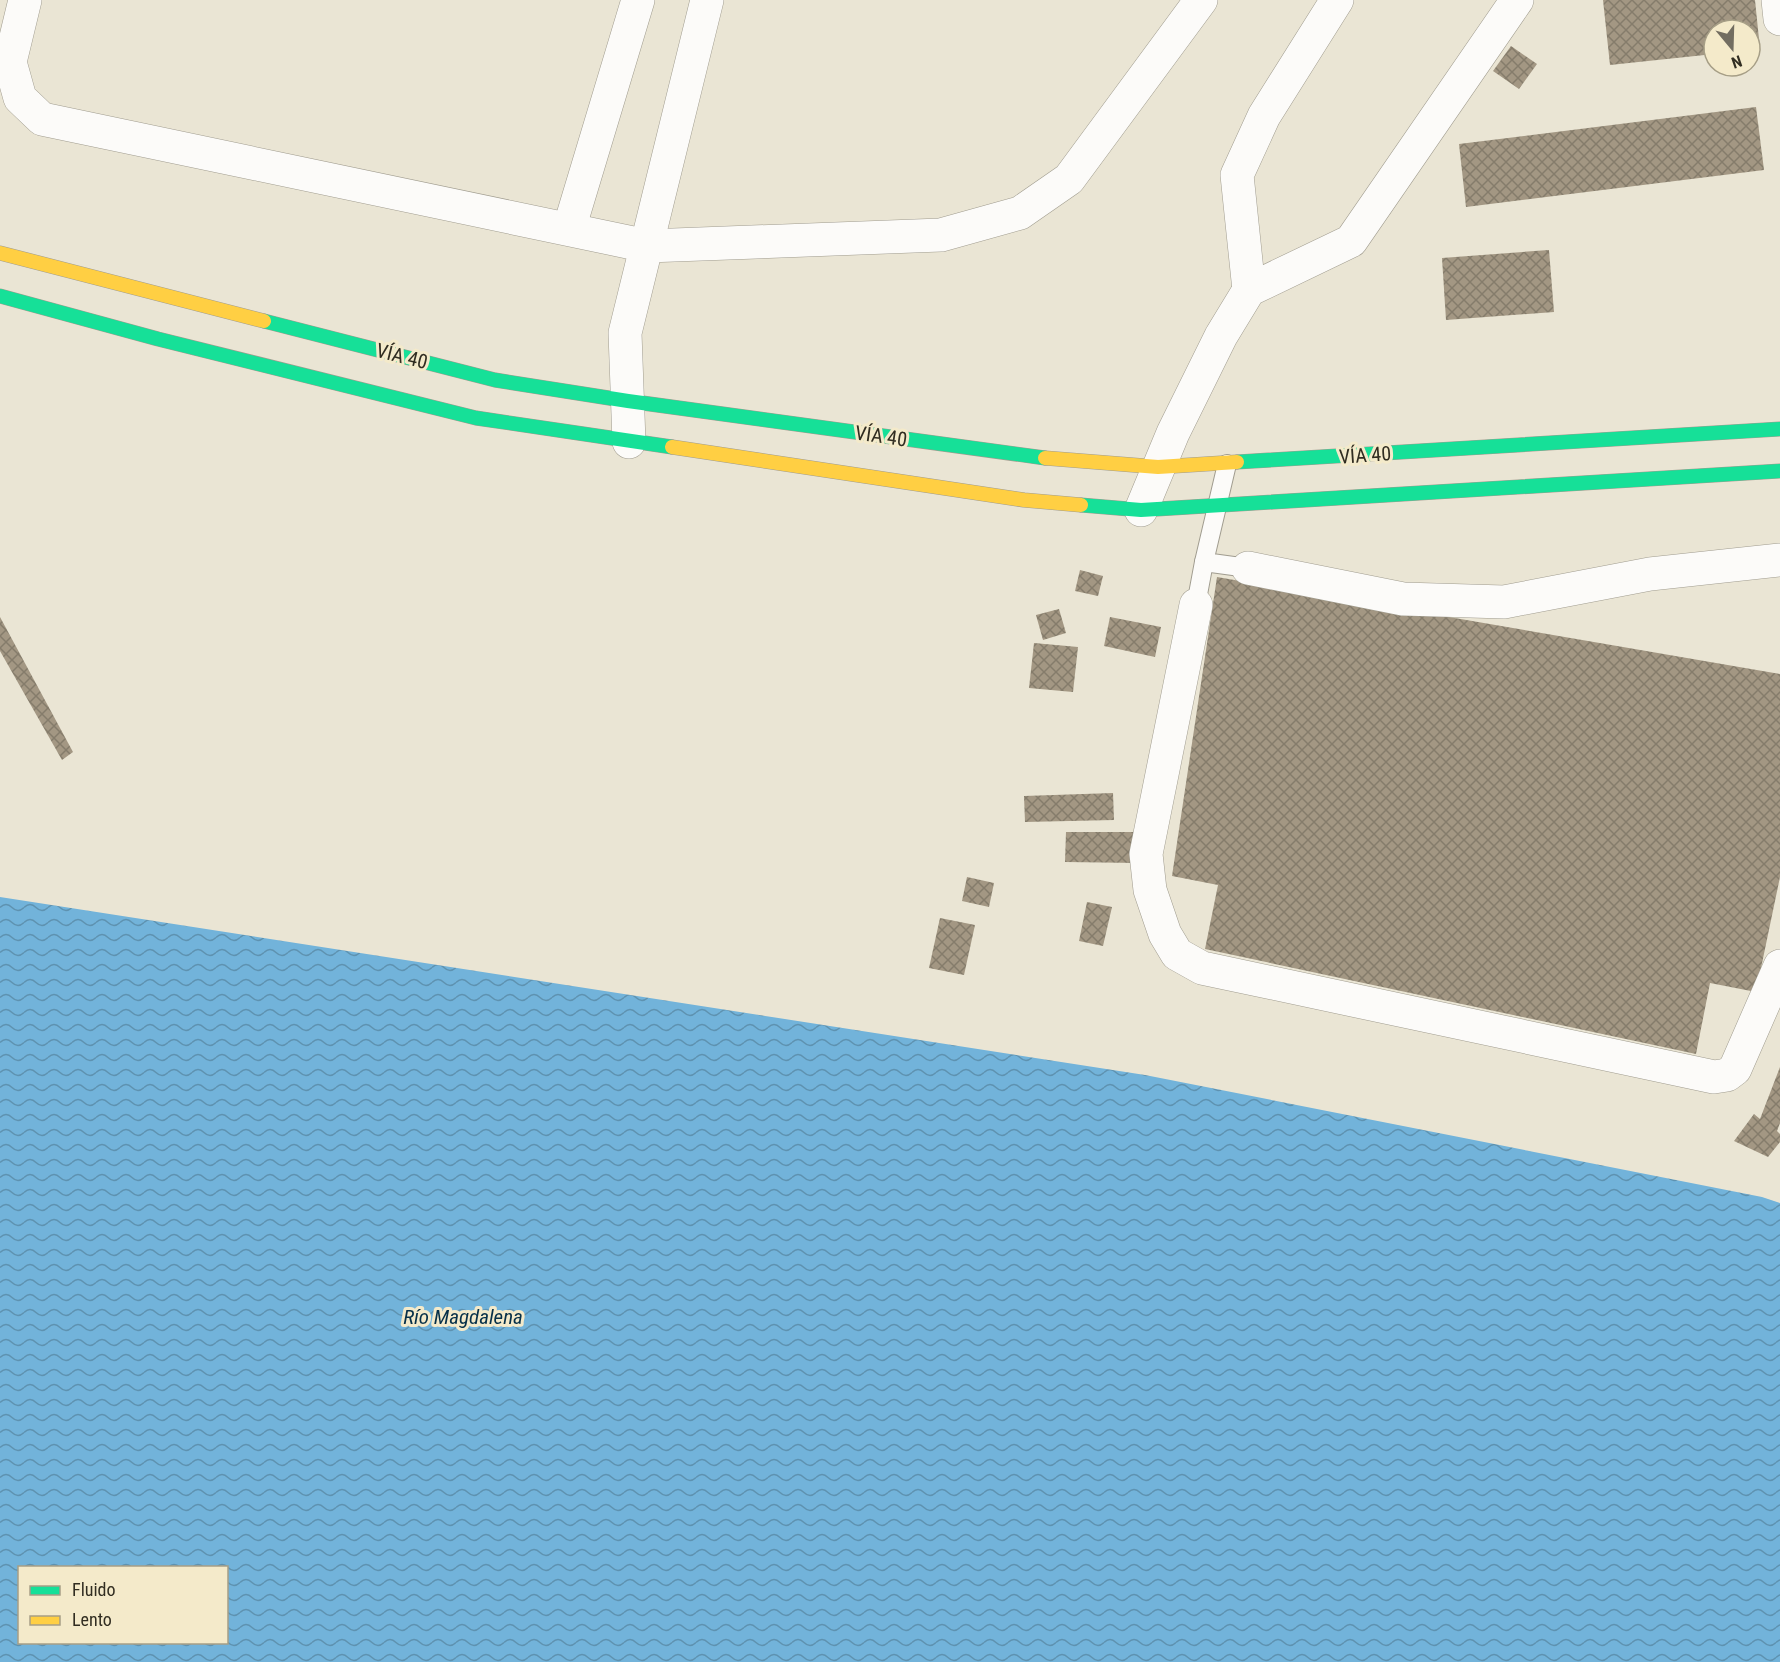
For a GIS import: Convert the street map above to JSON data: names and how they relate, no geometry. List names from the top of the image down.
{
  "streets": {
    "highway": ["VÍA 40"]
  },
  "water": ["Río Magdalena"],
  "legend": ["Fluido", "Lento"],
  "north": "bottom"
}
